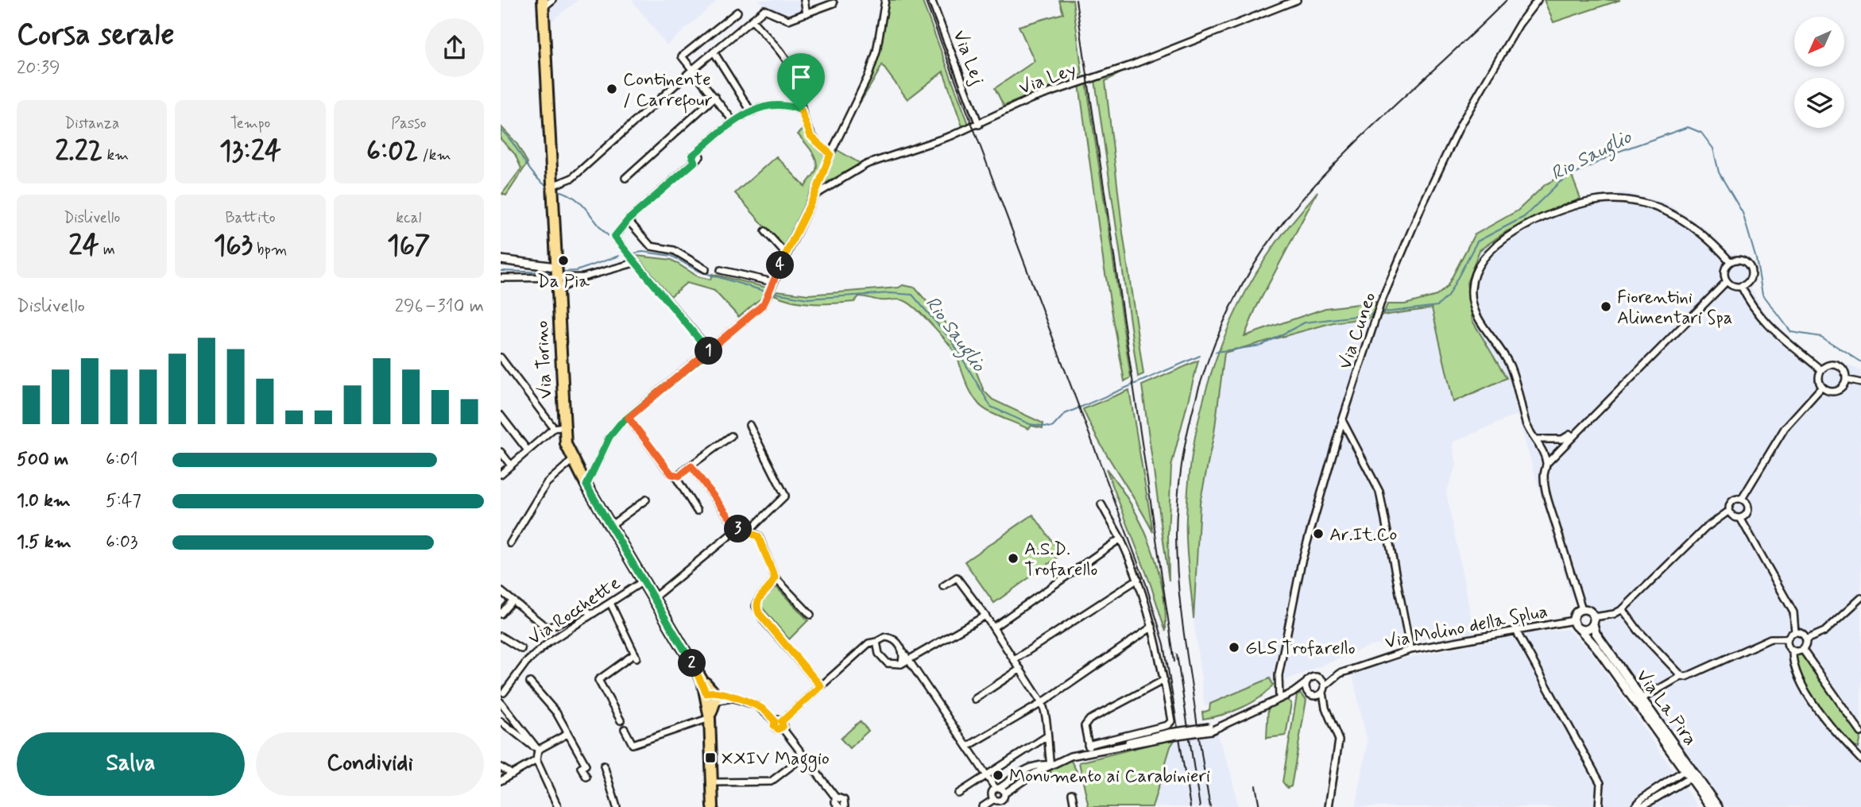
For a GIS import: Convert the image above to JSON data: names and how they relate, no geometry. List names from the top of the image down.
{
  "streets": {
    "main road": ["Via Torino"],
    "street": [
      "Via Lej",
      "Via Ley",
      "Via Cuneo",
      "Via Rocchette",
      "Via Molino della Splua",
      "Via La Pira"
    ]
  },
  "crossings": [
    ["Via Lej", "Via Ley"],
    ["Via Torino", "Via Rocchette"],
    ["Via Molino della Splua", "Via La Pira"]
  ],
  "water": ["Rio Sauglio"],
  "places": {
    "other": [
      "Continente / Carrefour",
      "Da Pia",
      "Fiorentini Alimentari Spa",
      "Ar.It.Co",
      "A.S.D. Trofarello",
      "GLS Trofarello",
      "Monumento ai Carabinieri"
    ],
    "transit": ["XXIV Maggio"]
  },
  "north": "bottom left",
  "page": {
    "heading": ["Corsa serale", "20:39"],
    "stats": [
      ["Distanza", "2.22 km"],
      ["Tempo", "13:24"],
      ["Passo", "6:02 /km"],
      ["Dislivello", "24 m"],
      ["Battito", "163 bpm"],
      ["kcal", "167"]
    ],
    "pins": [
      "4",
      "1",
      "3",
      "2"
    ],
    "chart": ["Dislivello", "296–310 m"],
    "list": [
      {
        "name": "500 m",
        "note": "6:01"
      },
      {
        "name": "1.0 km",
        "note": "5:47"
      },
      {
        "name": "1.5 km",
        "note": "6:03"
      }
    ],
    "buttons": ["Salva", "Condividi"]
  }
}
